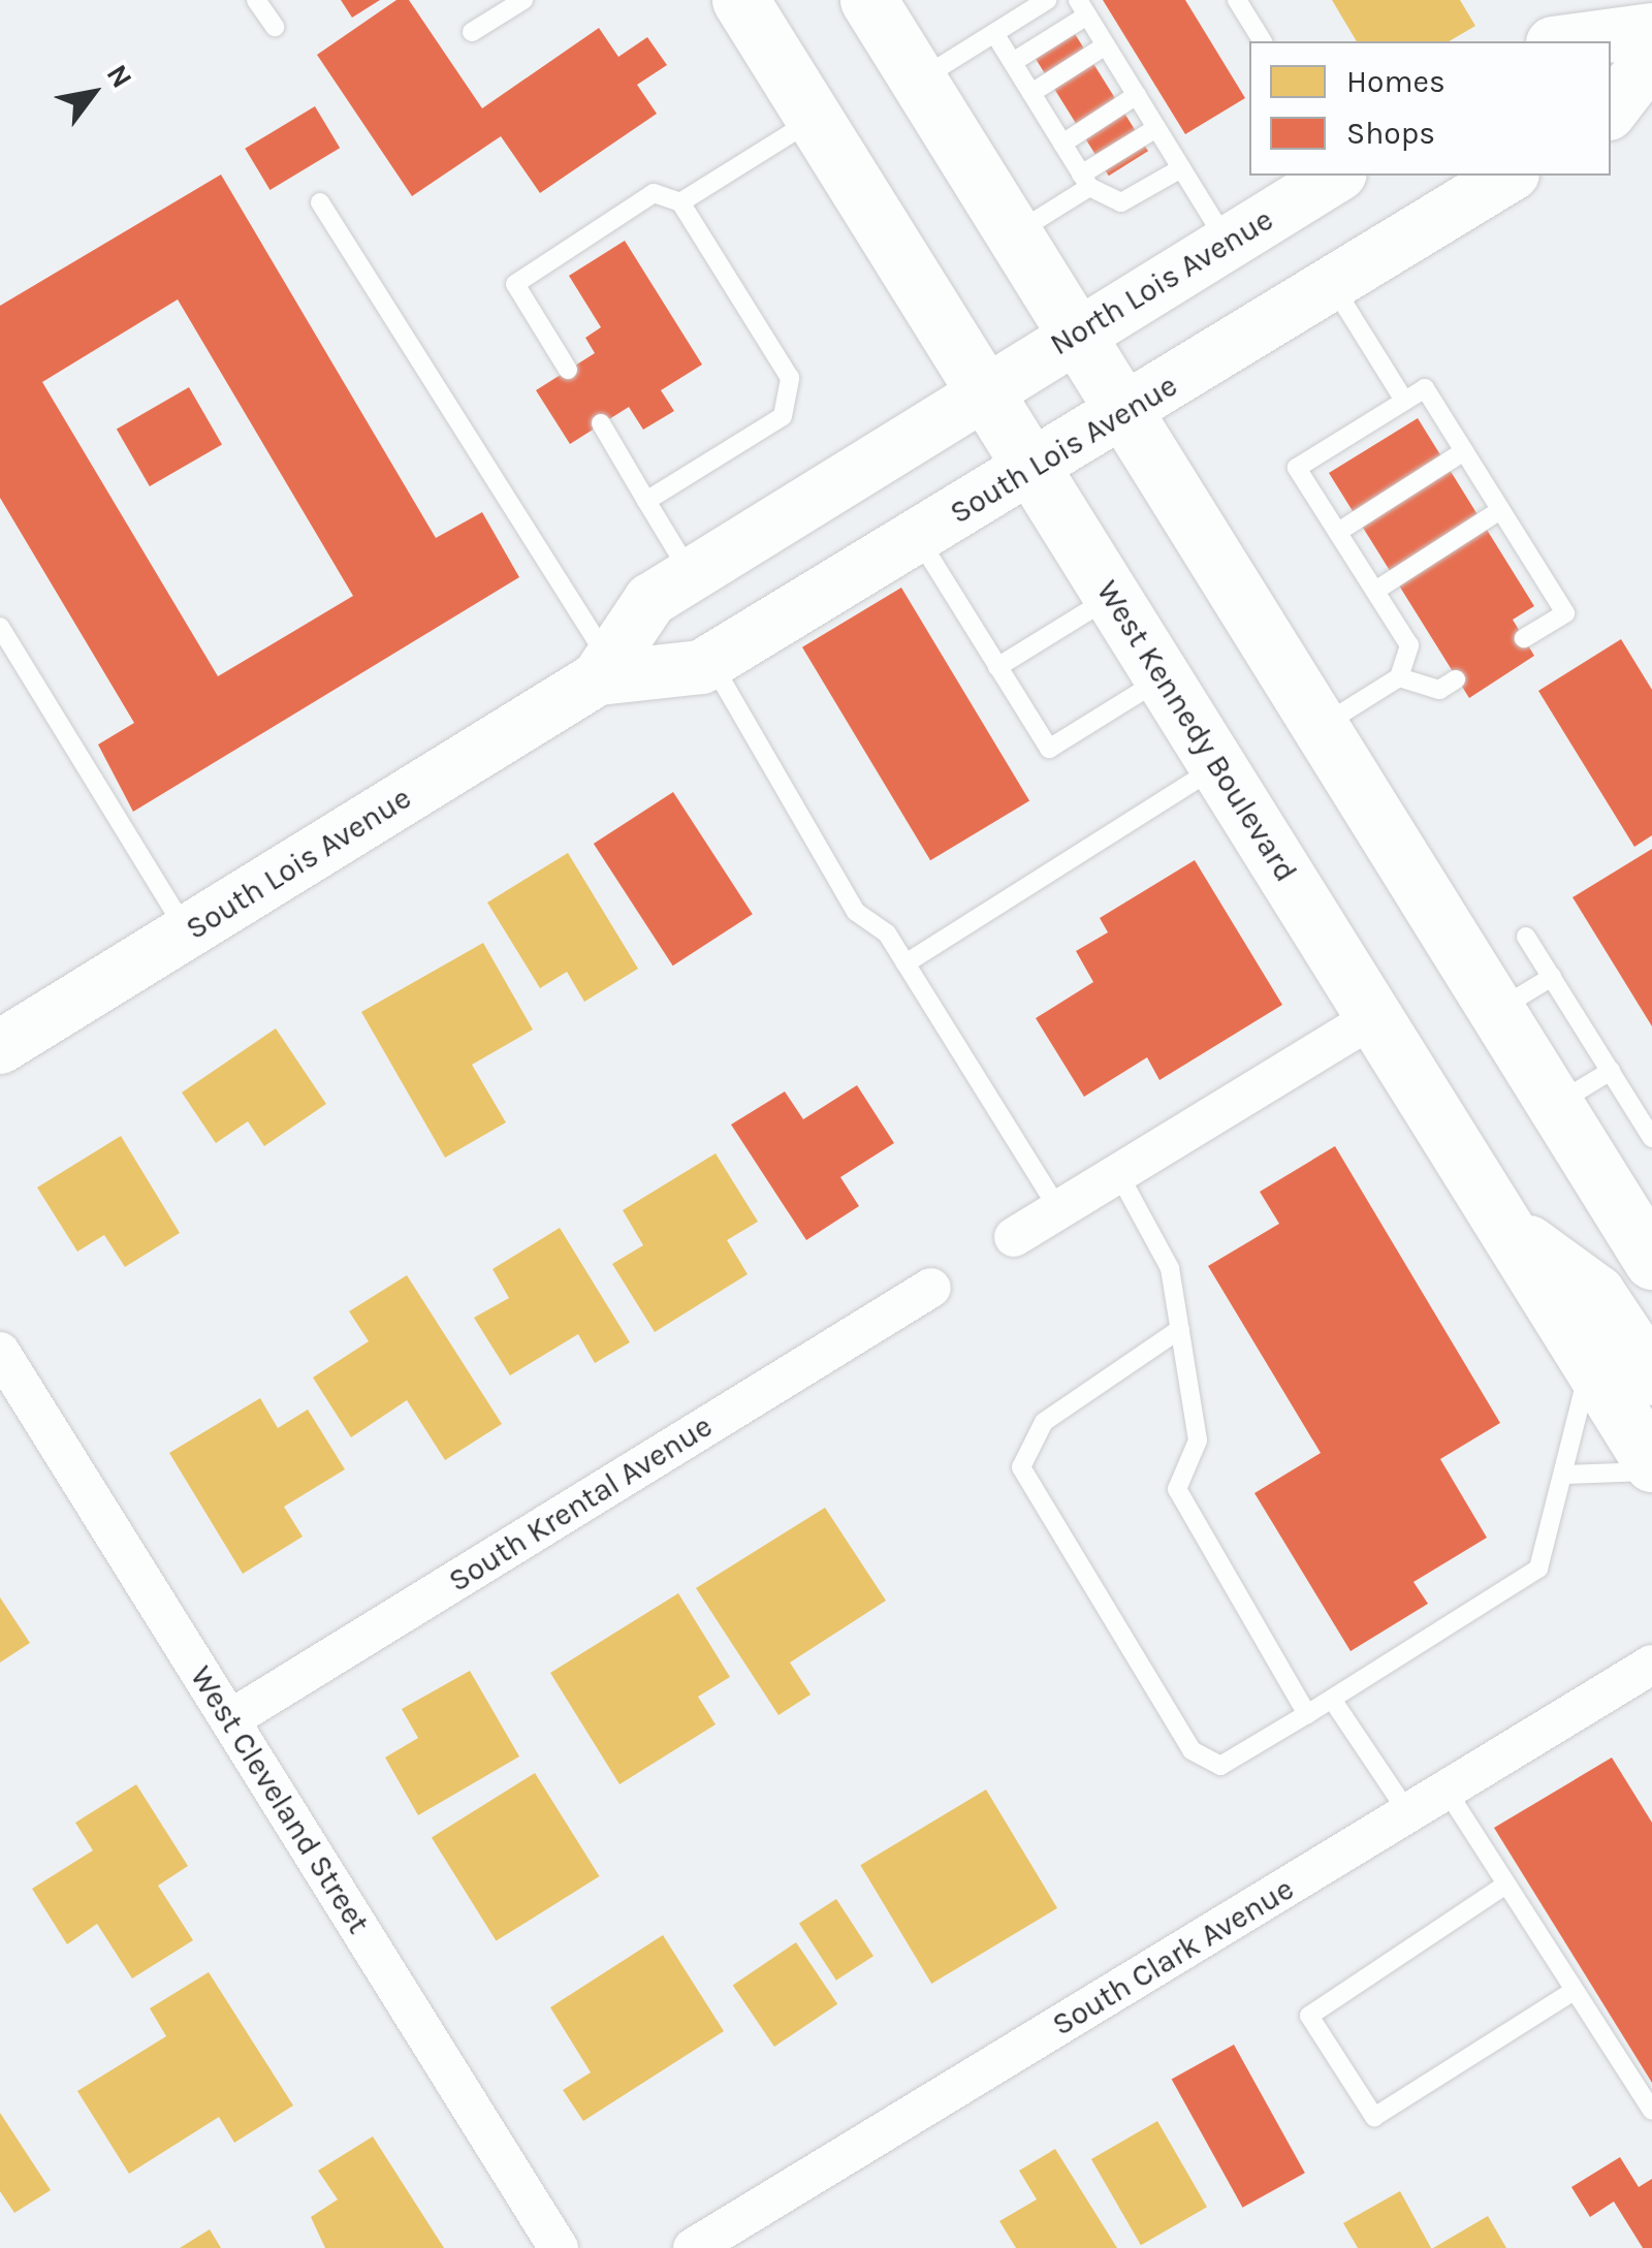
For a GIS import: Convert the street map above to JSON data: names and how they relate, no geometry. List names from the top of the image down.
{
  "streets": {
    "main road": ["West Kennedy Boulevard"],
    "street": [
      "North Lois Avenue",
      "South Lois Avenue",
      "South Krental Avenue",
      "West Cleveland Street",
      "South Clark Avenue"
    ]
  },
  "crossings": [
    ["North Lois Avenue", "South Lois Avenue"],
    ["North Lois Avenue", "West Kennedy Boulevard"],
    ["South Lois Avenue", "West Kennedy Boulevard"],
    ["South Krental Avenue", "West Cleveland Street"]
  ],
  "legend": ["Homes", "Shops"],
  "north": "top right"
}
